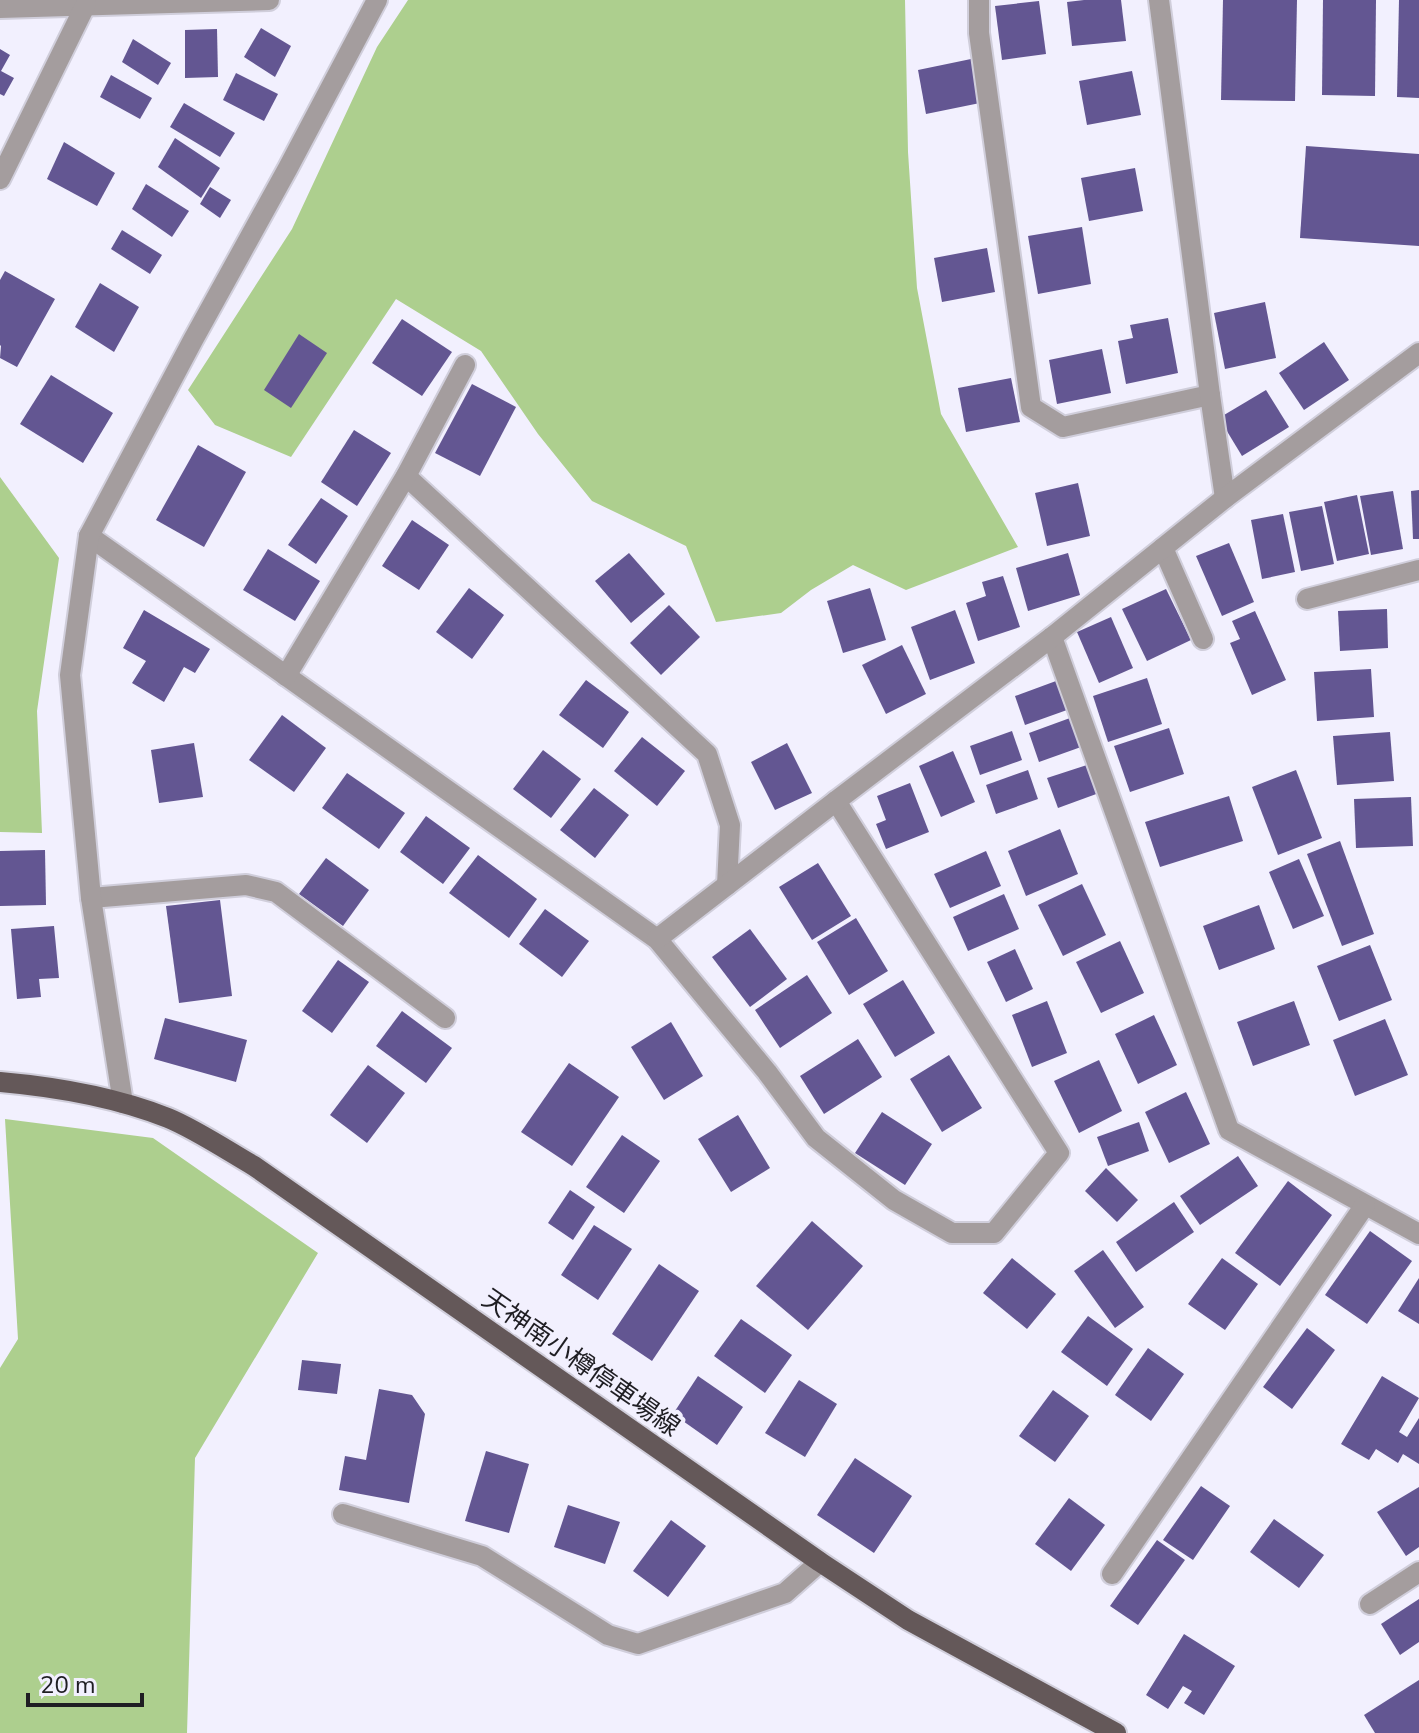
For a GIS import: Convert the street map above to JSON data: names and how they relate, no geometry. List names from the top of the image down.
{
  "streets": {
    "main road": ["天神南小樽停車場線"]
  },
  "scale_bar": "20 m"
}
